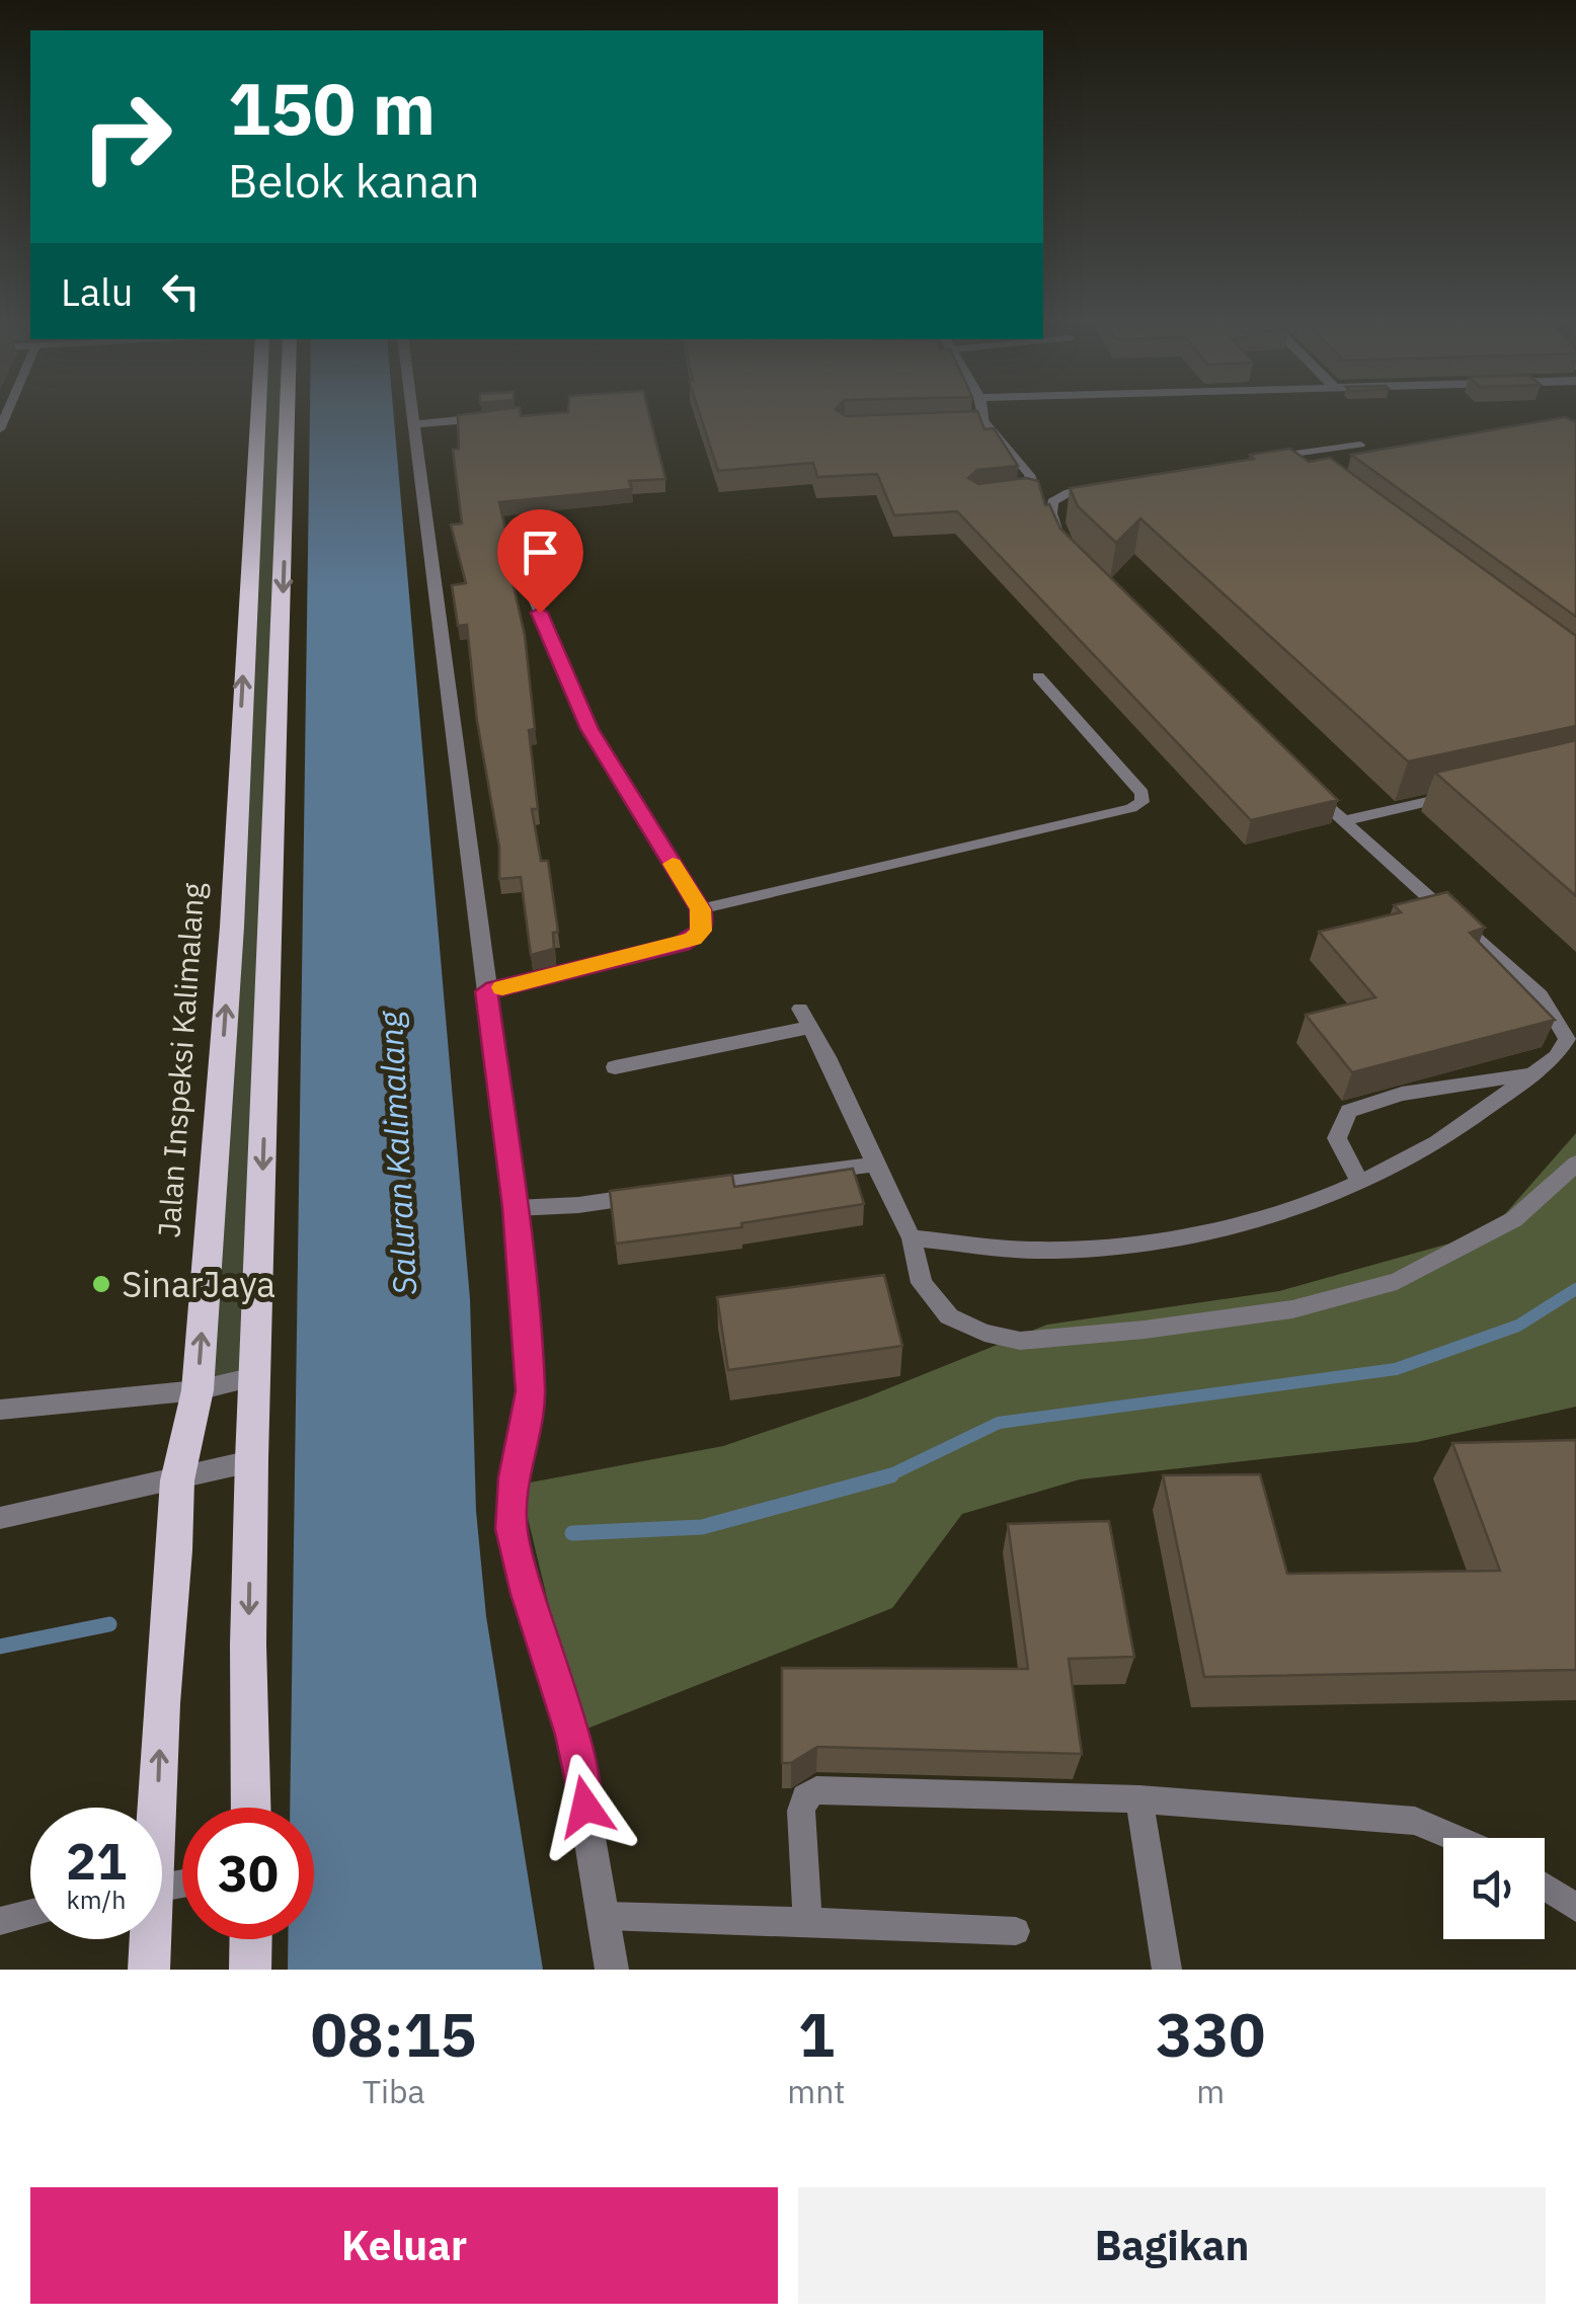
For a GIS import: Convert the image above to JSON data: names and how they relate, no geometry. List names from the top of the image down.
{
  "streets": {
    "main road": ["Jalan Inspeksi Kalimalang"]
  },
  "water": ["Saluran Kalimalang"],
  "places": ["SinarJaya"],
  "page": {
    "turn": ["150 m", "Belok kanan"],
    "then": "Lalu",
    "speed": "21 km/h",
    "limit": "30",
    "eta": [
      "08:15",
      "Tiba",
      "1",
      "mnt",
      "330",
      "m"
    ],
    "buttons": ["Keluar", "Bagikan"]
  }
}
